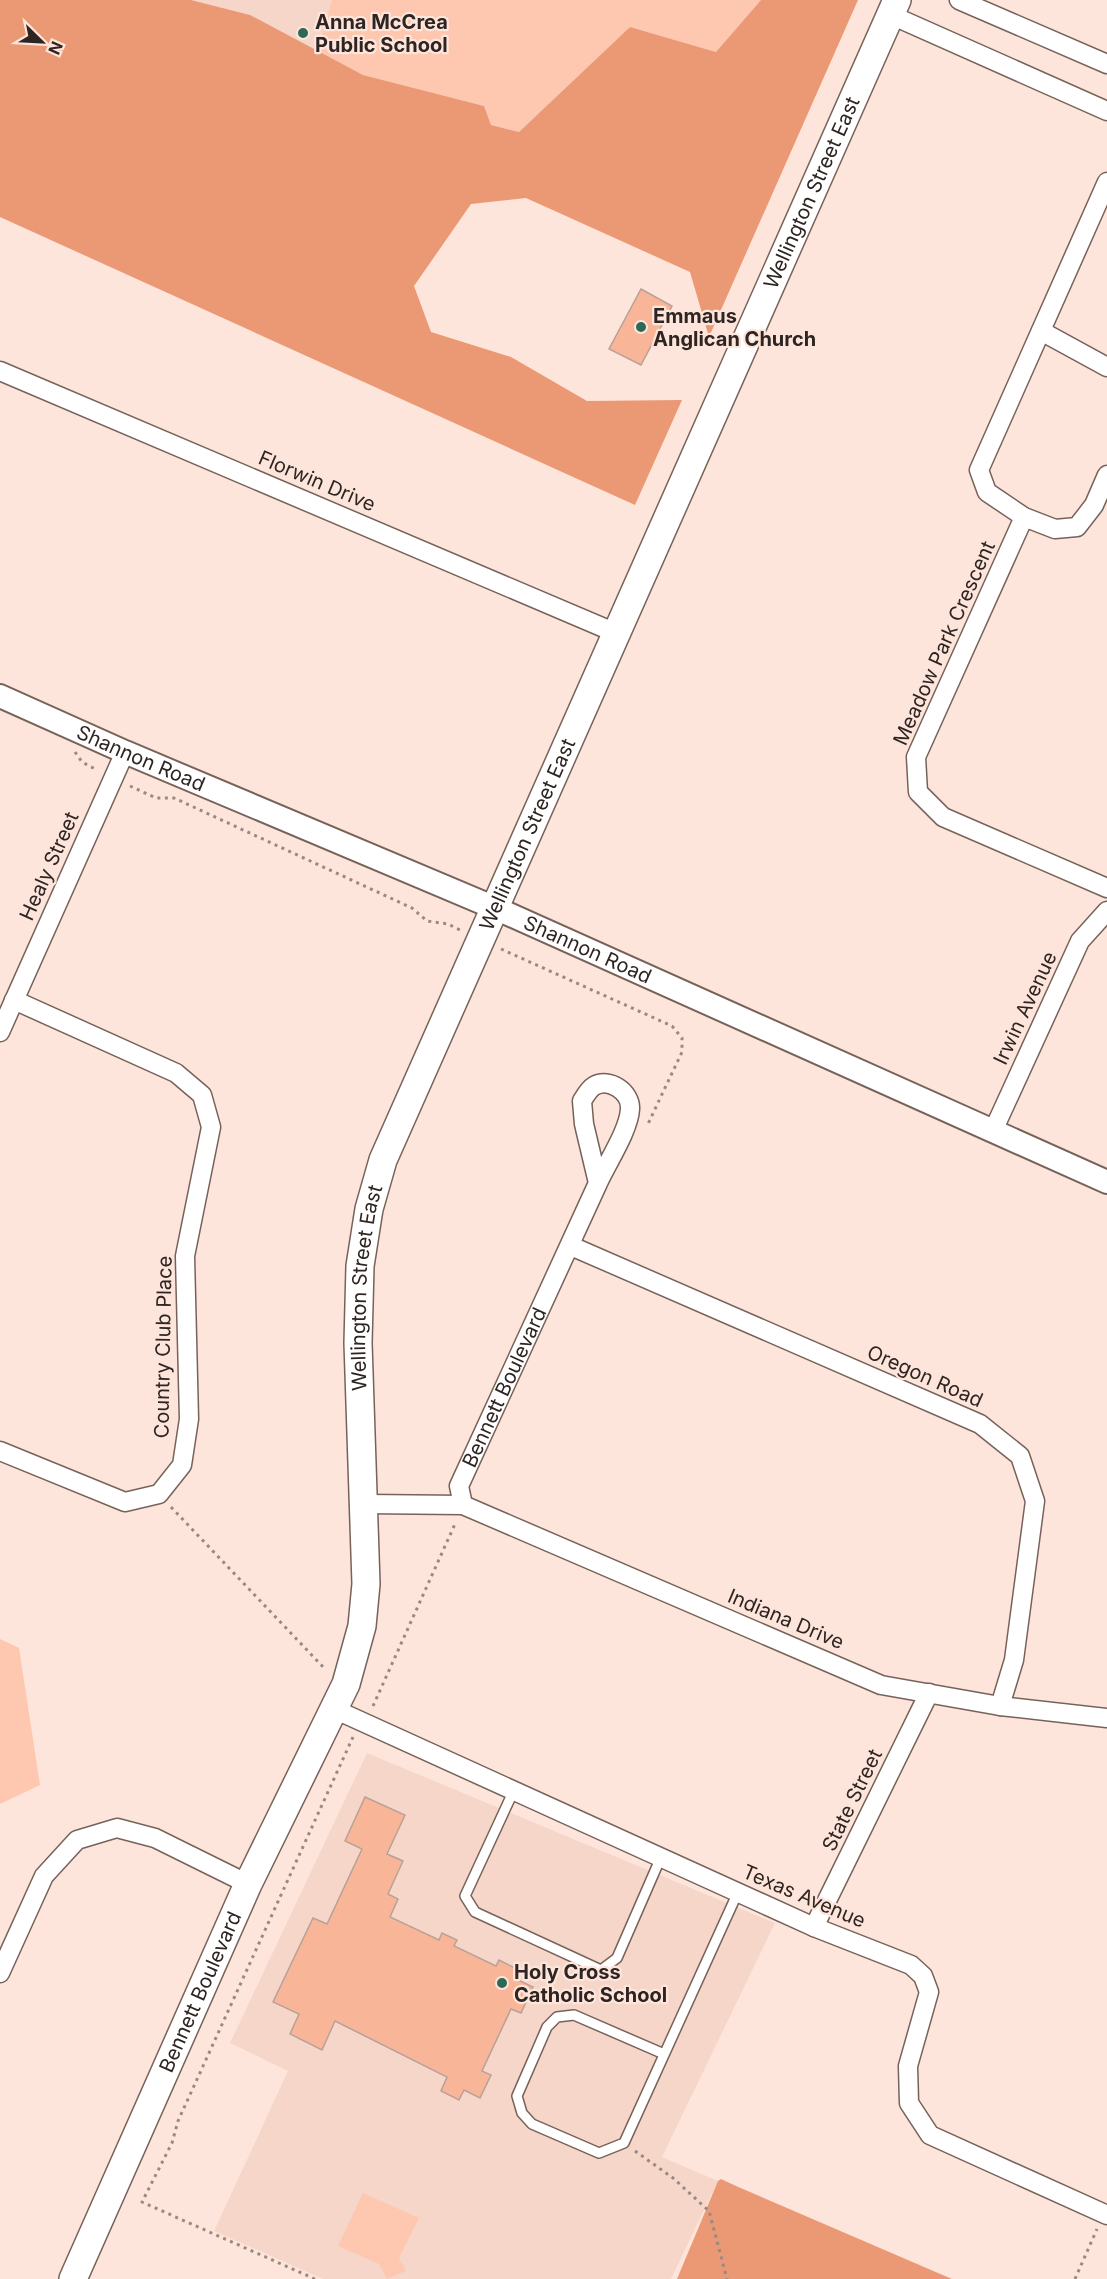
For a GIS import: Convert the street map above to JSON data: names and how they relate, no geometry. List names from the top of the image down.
{
  "streets": {
    "main road": ["Wellington Street East", "Bennett Boulevard"],
    "street": [
      "Florwin Drive",
      "Meadow Park Crescent",
      "Shannon Road",
      "Healy Street",
      "Irwin Avenue",
      "Country Club Place",
      "Oregon Road",
      "Indiana Drive",
      "State Street",
      "Texas Avenue"
    ]
  },
  "crossings": [
    ["Wellington Street East", "Florwin Drive"],
    ["Wellington Street East", "Shannon Road"],
    ["Wellington Street East", "Bennett Boulevard"],
    ["Wellington Street East", "Texas Avenue"],
    ["Shannon Road", "Healy Street"],
    ["Shannon Road", "Irwin Avenue"],
    ["Healy Street", "Country Club Place"],
    ["Oregon Road", "Bennett Boulevard"],
    ["Oregon Road", "Indiana Drive"],
    ["Bennett Boulevard", "Indiana Drive"],
    ["Bennett Boulevard", "Texas Avenue"],
    ["Indiana Drive", "State Street"],
    ["State Street", "Texas Avenue"]
  ],
  "places": ["Anna McCrea Public School", "Emmaus Anglican Church", "Holy Cross Catholic School"],
  "north": "bottom right"
}
